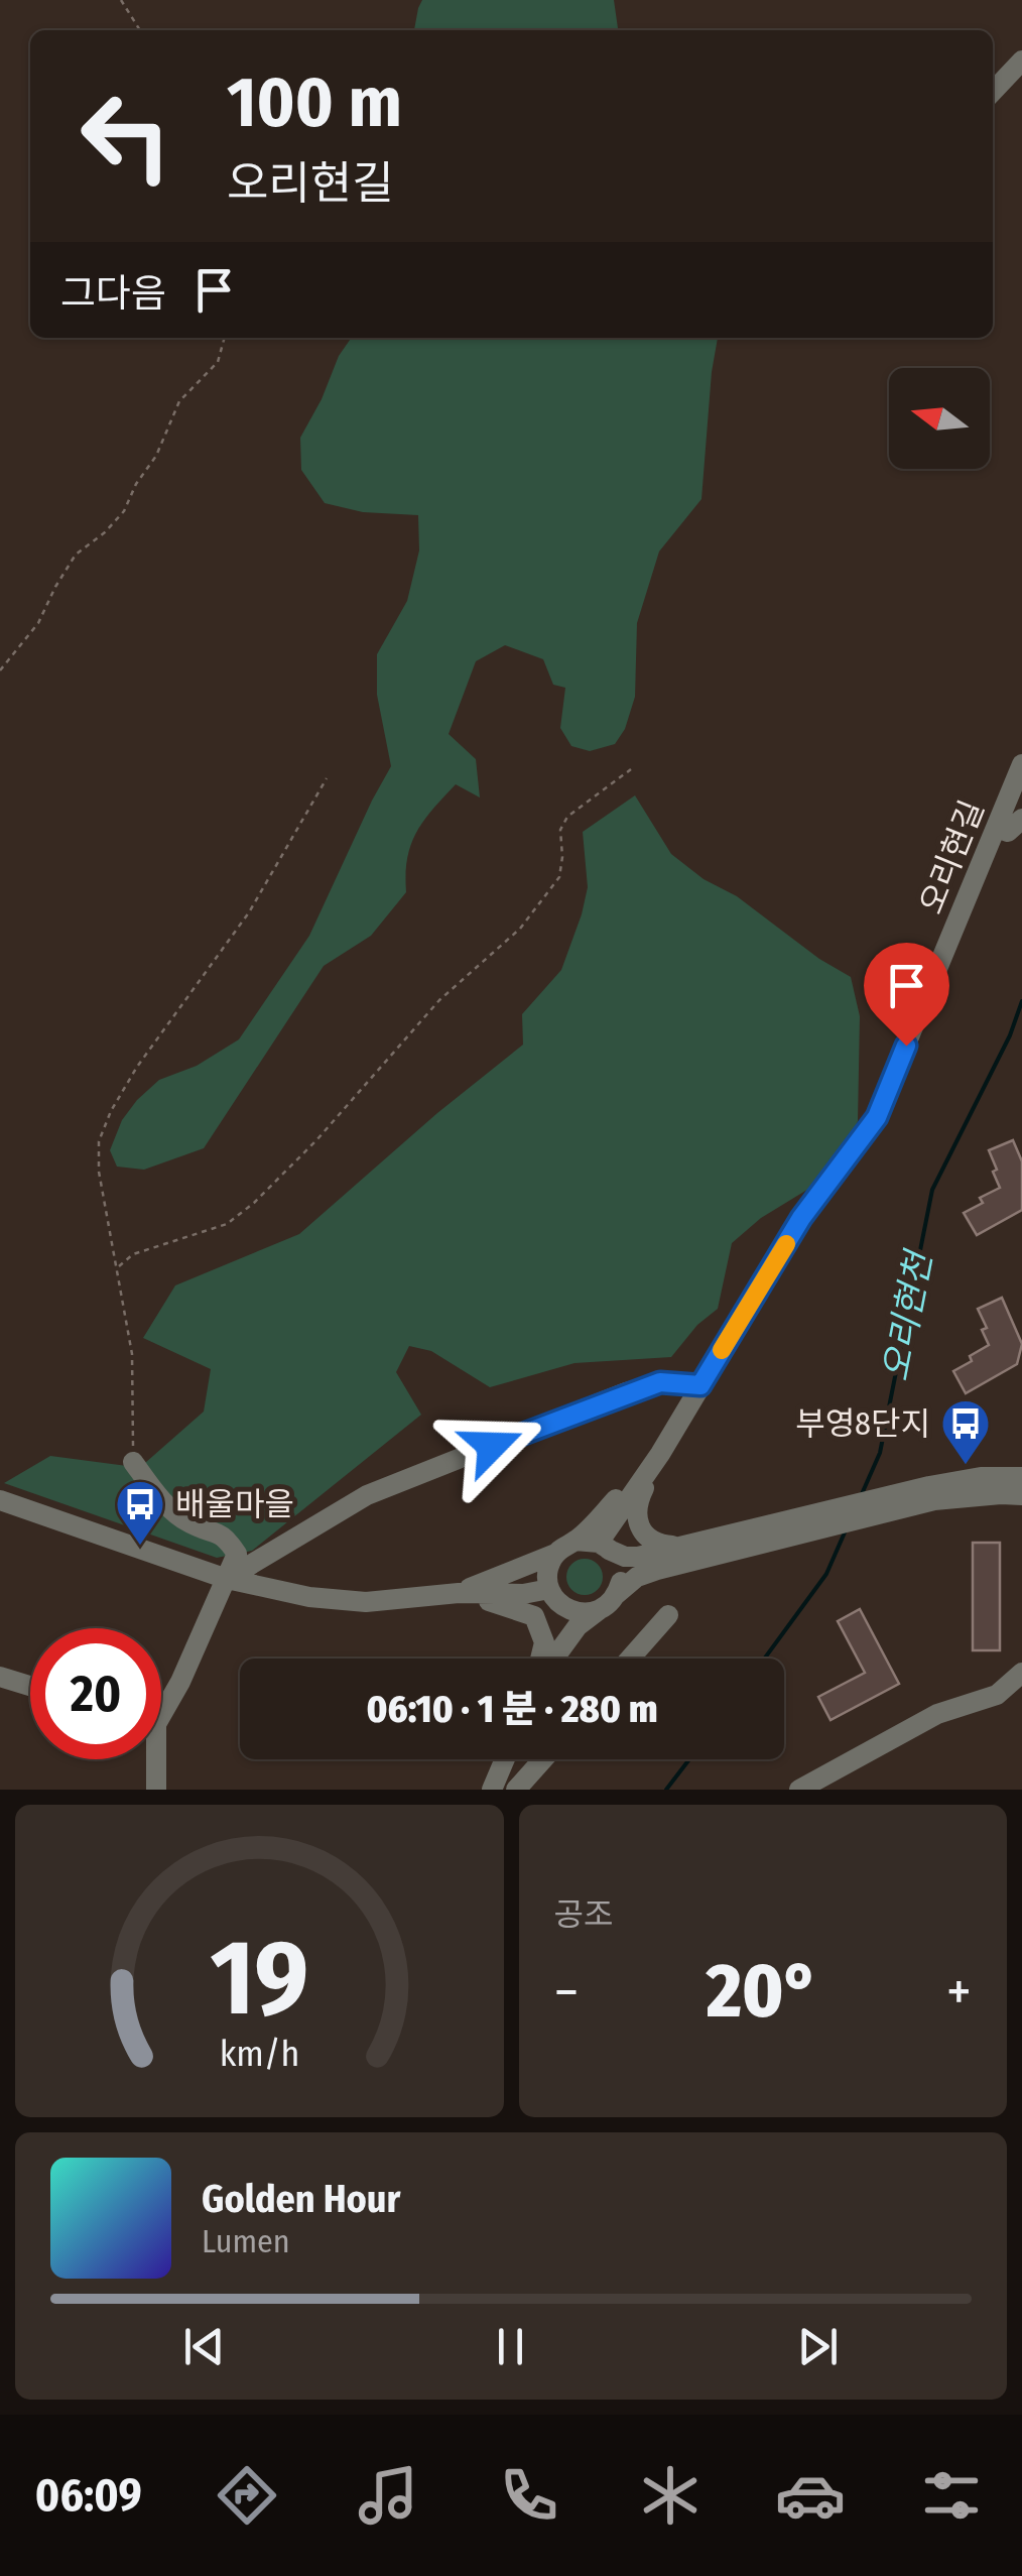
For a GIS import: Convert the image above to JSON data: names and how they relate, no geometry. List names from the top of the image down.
{
  "streets": {
    "street": ["오리현길"]
  },
  "water": ["오리현천"],
  "places": {
    "bus stop": ["부영8단지", "배울마을"]
  },
  "north": "left",
  "page": {
    "turn": ["100 m", "오리현길"],
    "then": "그다음",
    "limit": "20",
    "trip": "06:10 · 1 분 · 280 m",
    "tile": "공조",
    "heat": ["−", "20°", "+"],
    "song": ["Golden Hour", "Lumen"],
    "tabs": "06:09",
    "gauge": ["19", "km/h"]
  }
}
